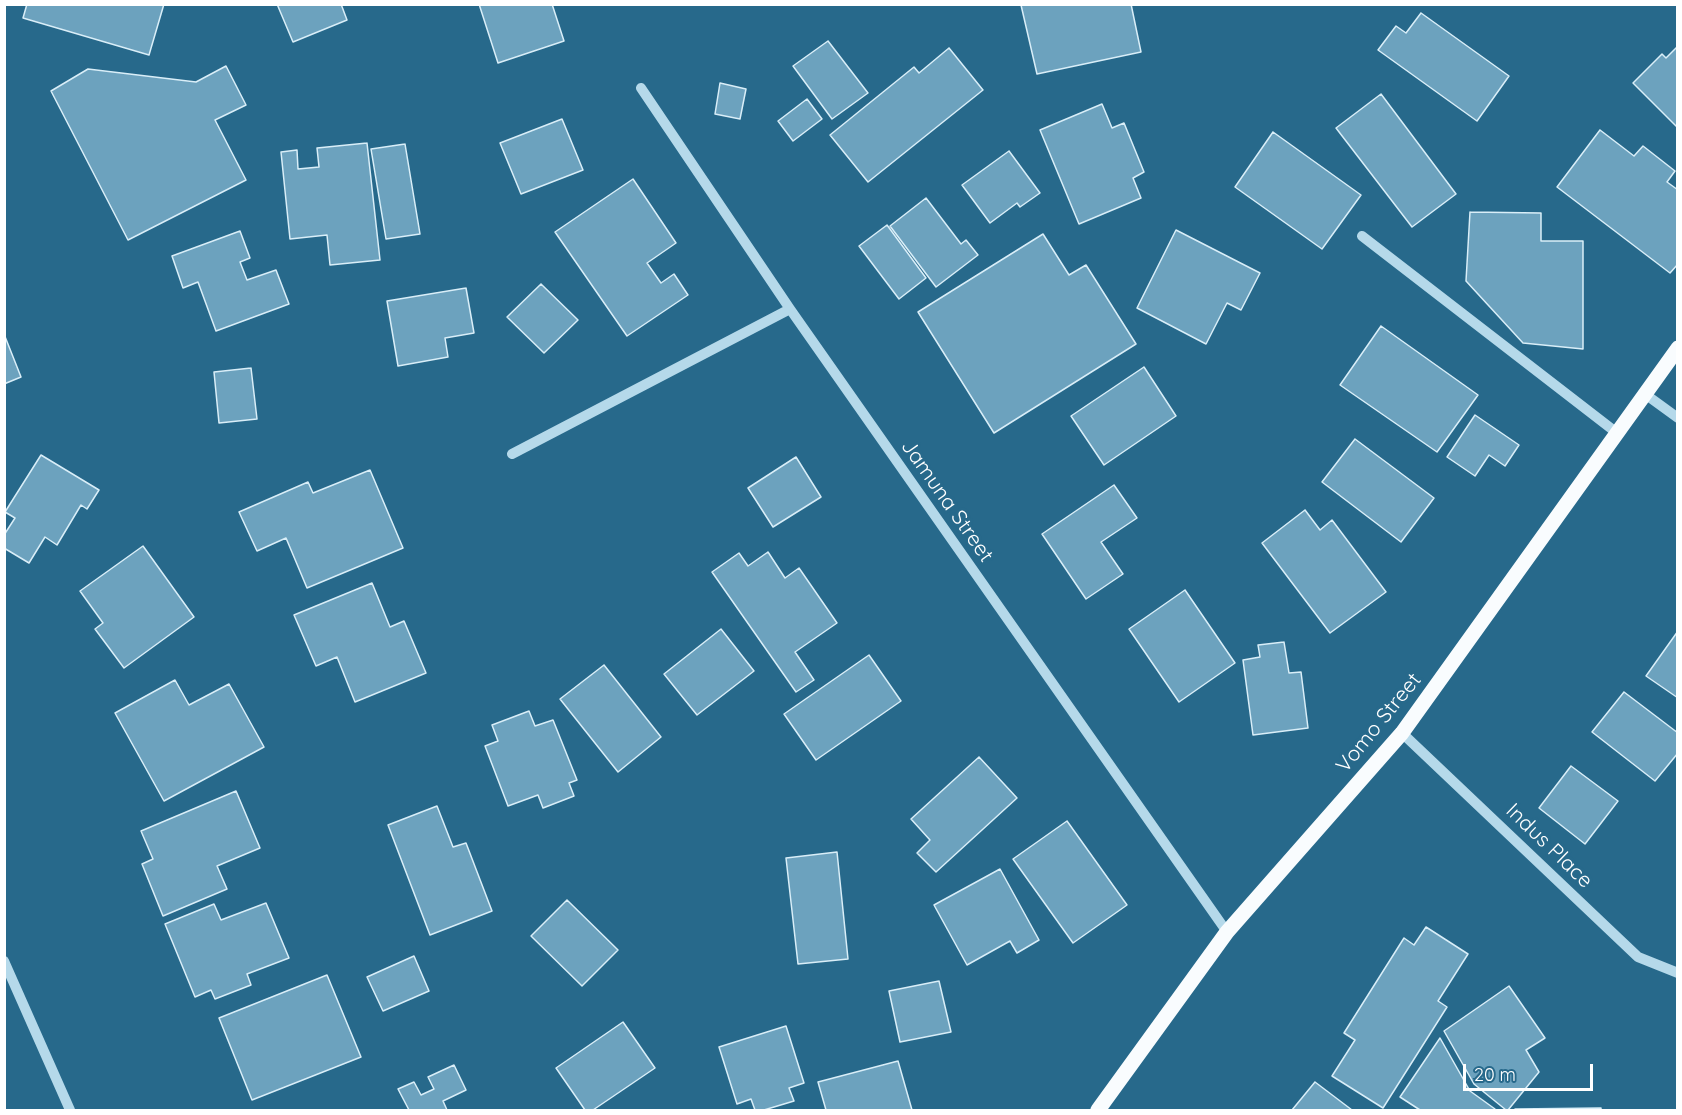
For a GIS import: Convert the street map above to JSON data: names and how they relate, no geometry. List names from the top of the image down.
{
  "streets": {
    "main road": ["Vomo Street"],
    "street": ["Jamuna Street", "Indus Place"]
  },
  "crossings": [
    ["Jamuna Street", "Vomo Street"],
    ["Vomo Street", "Indus Place"]
  ],
  "scale_bar": "20 m"
}
